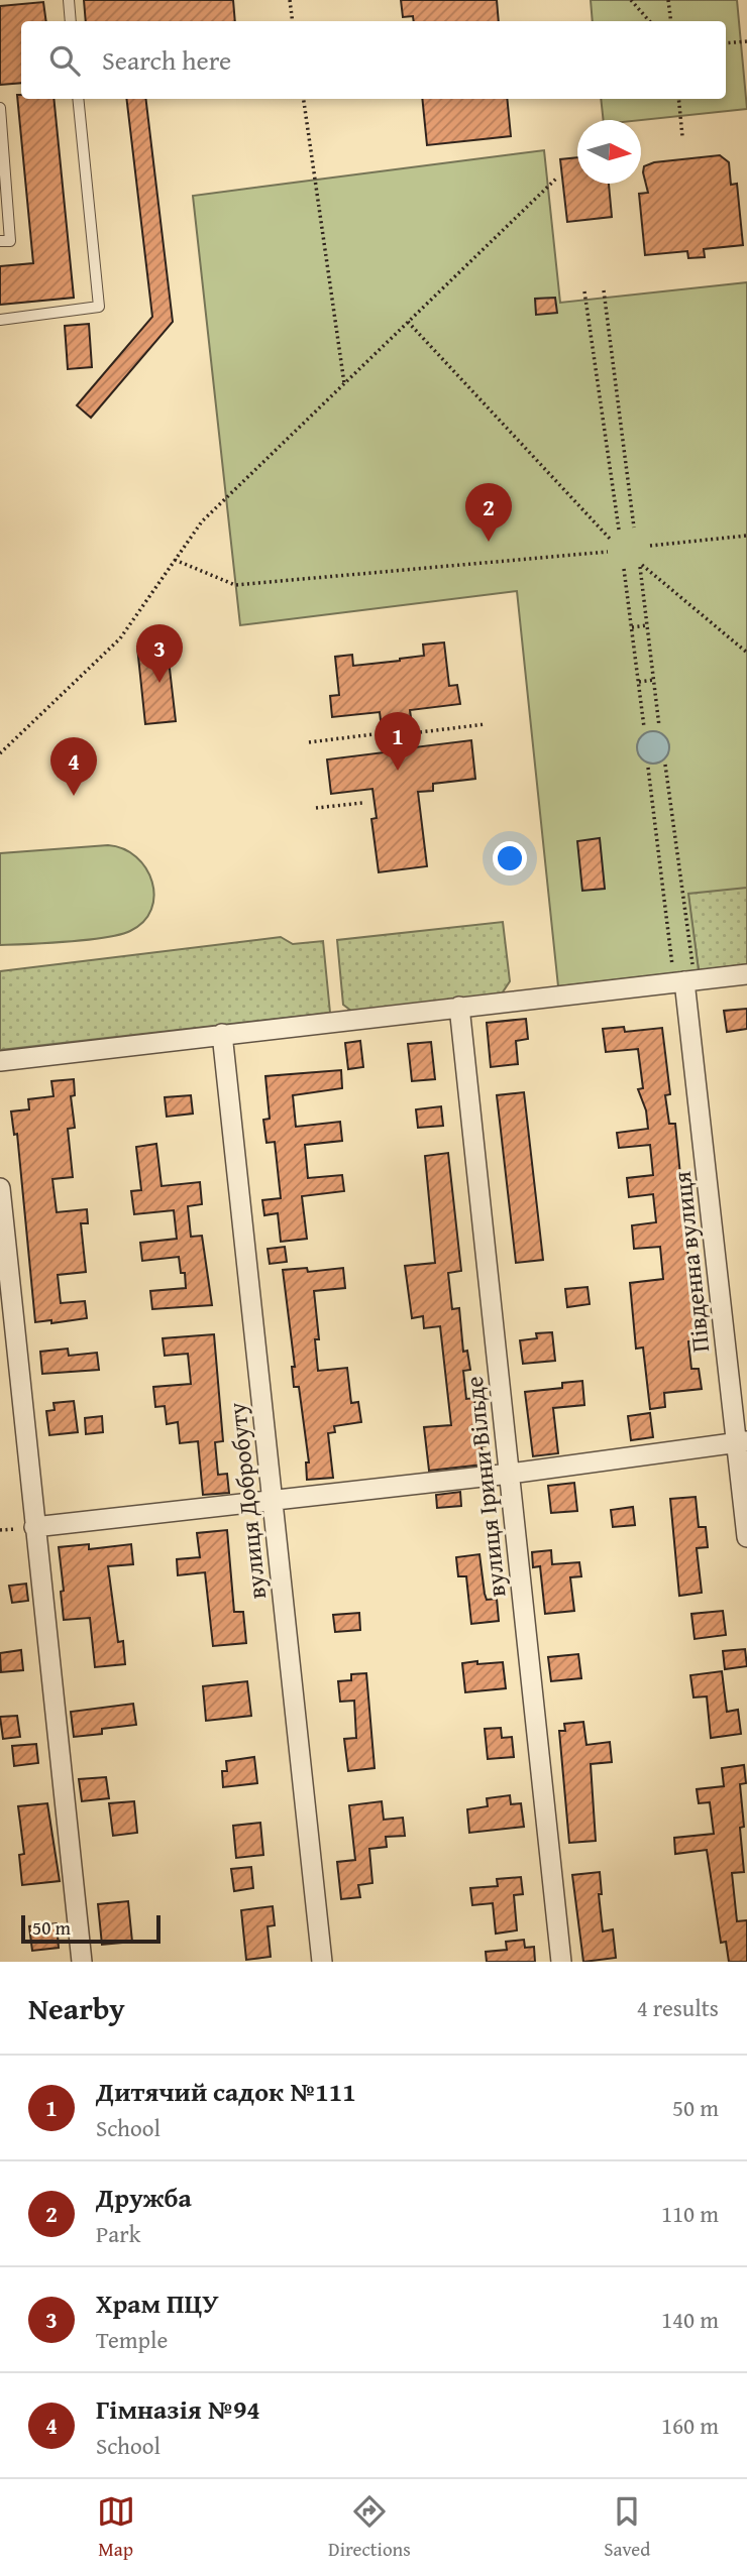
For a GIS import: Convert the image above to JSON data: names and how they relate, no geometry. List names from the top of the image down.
{
  "streets": {
    "street": ["Південна вулиця", "вулиця Ірини Вільде", "вулиця Добробуту"]
  },
  "scale_bar": "50 m",
  "north": "right",
  "page": {
    "search": "Search here",
    "pins": [
      "2",
      "3",
      "1",
      "4"
    ],
    "scale": "50 m",
    "heading": ["Nearby", "4 results"],
    "list": [
      {
        "mark": "1",
        "name": "Дитячий садок №111",
        "note": "School",
        "value": "50 m"
      },
      {
        "mark": "2",
        "name": "Дружба",
        "note": "Park",
        "value": "110 m"
      },
      {
        "mark": "3",
        "name": "Храм ПЦУ",
        "note": "Temple",
        "value": "140 m"
      },
      {
        "mark": "4",
        "name": "Гімназія №94",
        "note": "School",
        "value": "160 m"
      }
    ],
    "nav": ["Map", "Directions", "Saved"]
  }
}
